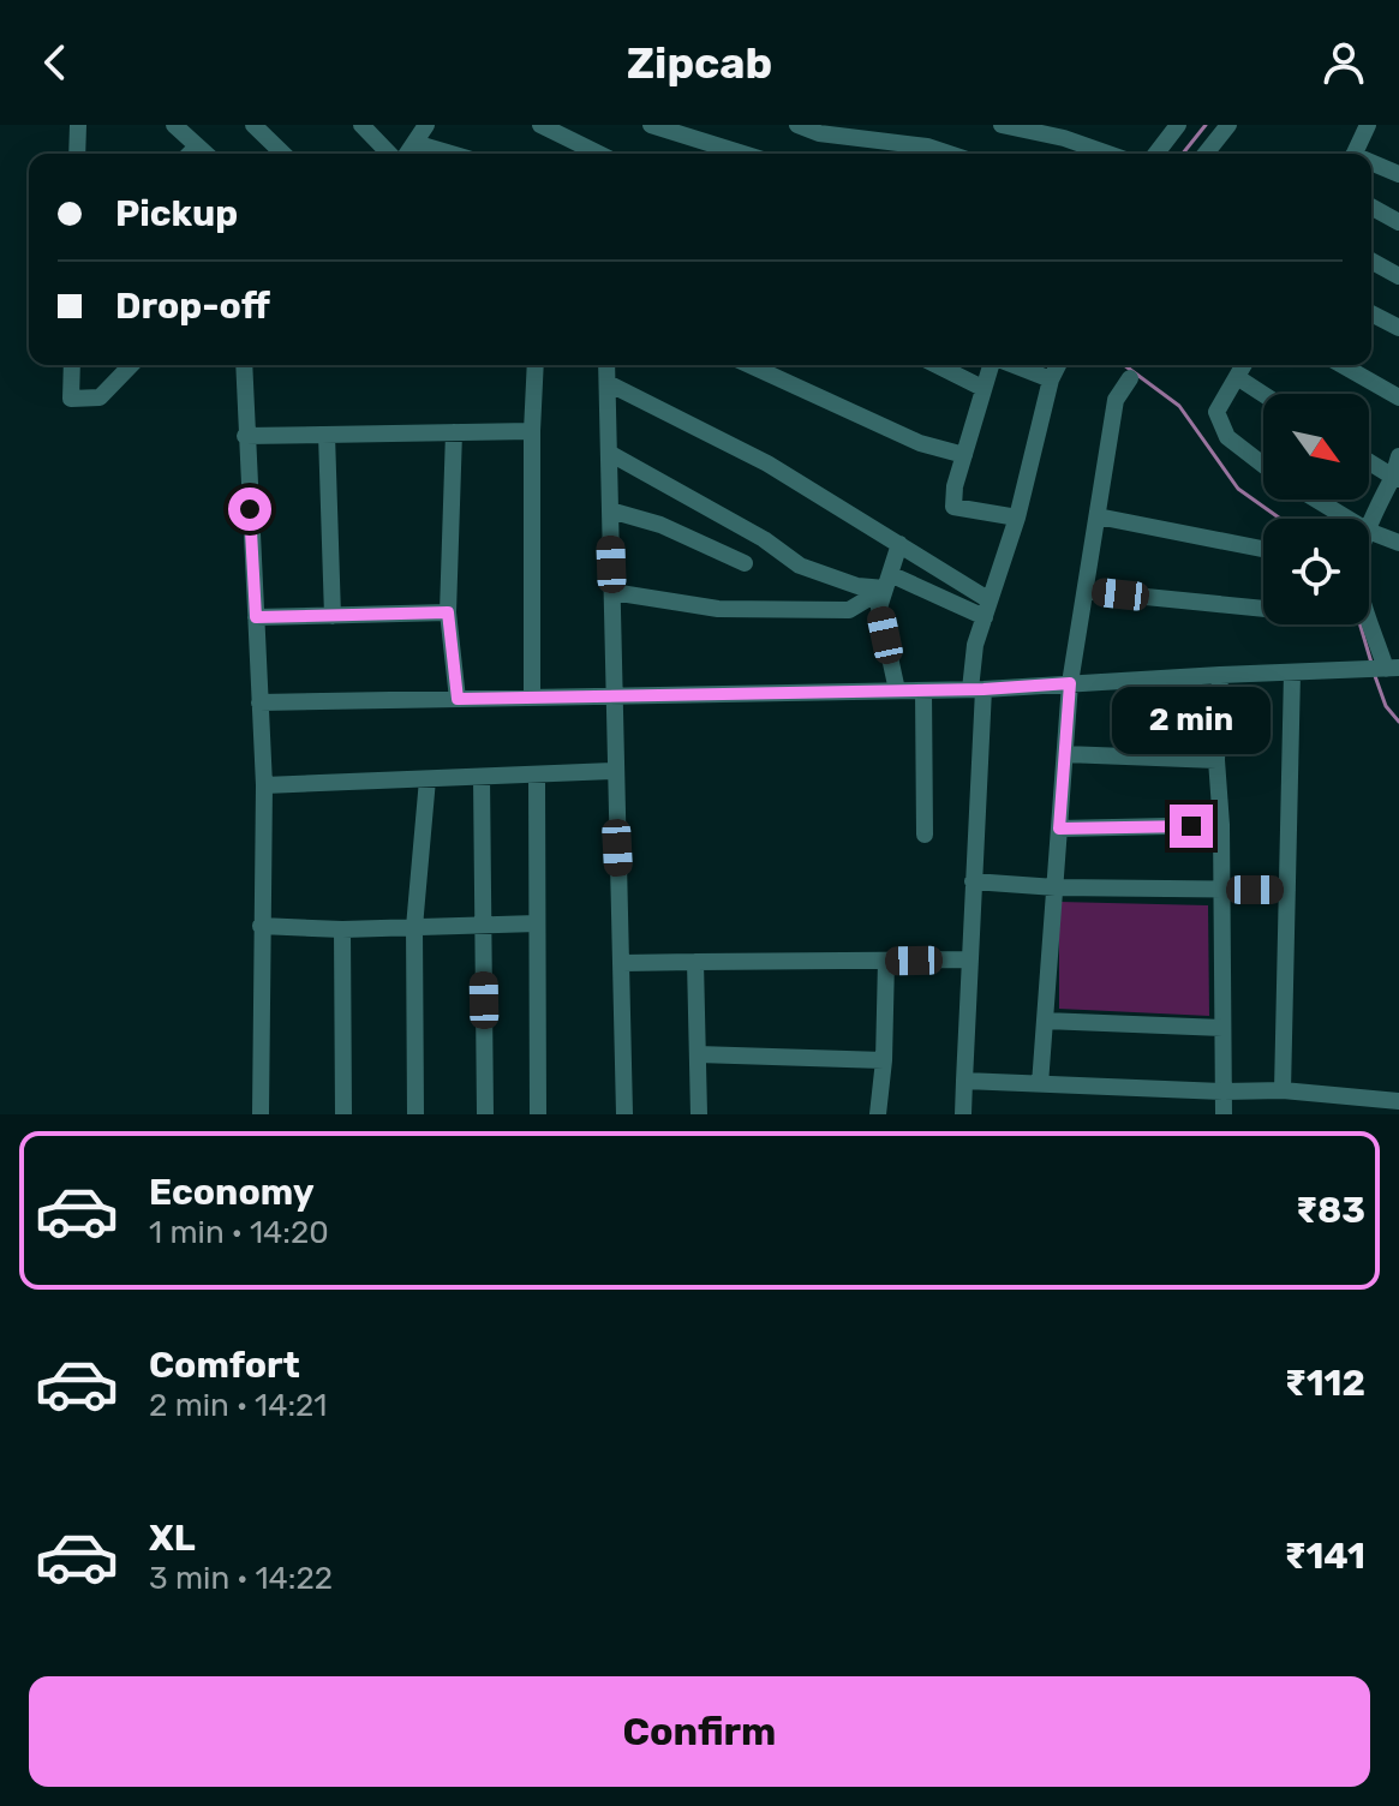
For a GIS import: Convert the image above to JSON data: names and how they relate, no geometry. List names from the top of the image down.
{
  "north": "bottom right",
  "page": {
    "header": "Zipcab",
    "banner": ["Pickup", "Drop-off"],
    "bubble": "2 min",
    "list": [
      {
        "name": "Economy",
        "note": "1 min · 14:20",
        "value": "₹83"
      },
      {
        "name": "Comfort",
        "note": "2 min · 14:21",
        "value": "₹112"
      },
      {
        "name": "XL",
        "note": "3 min · 14:22",
        "value": "₹141"
      }
    ],
    "buttons": "Confirm"
  }
}
